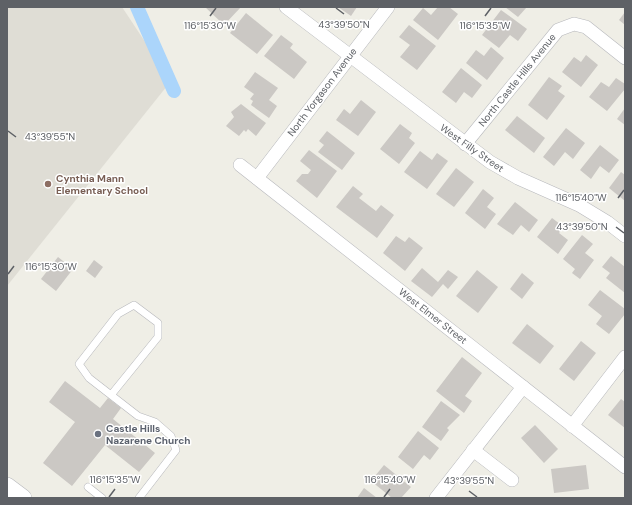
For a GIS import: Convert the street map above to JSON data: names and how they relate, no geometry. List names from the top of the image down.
{
  "streets": {
    "street": [
      "North Castle Hills Avenue",
      "North Yorgason Avenue",
      "West Filly Street",
      "West Elmer Street"
    ]
  },
  "crossings": [
    ["North Castle Hills Avenue", "West Filly Street"],
    ["North Yorgason Avenue", "West Filly Street"],
    ["North Yorgason Avenue", "West Elmer Street"]
  ],
  "places": ["Cynthia Mann Elementary School", "Castle Hills Nazarene Church"],
  "coordinates": [
    "43°39'50\"N",
    "116°15'30\"W",
    "116°15'35\"W",
    "43°39'55\"N",
    "116°15'40\"W"
  ]
}
